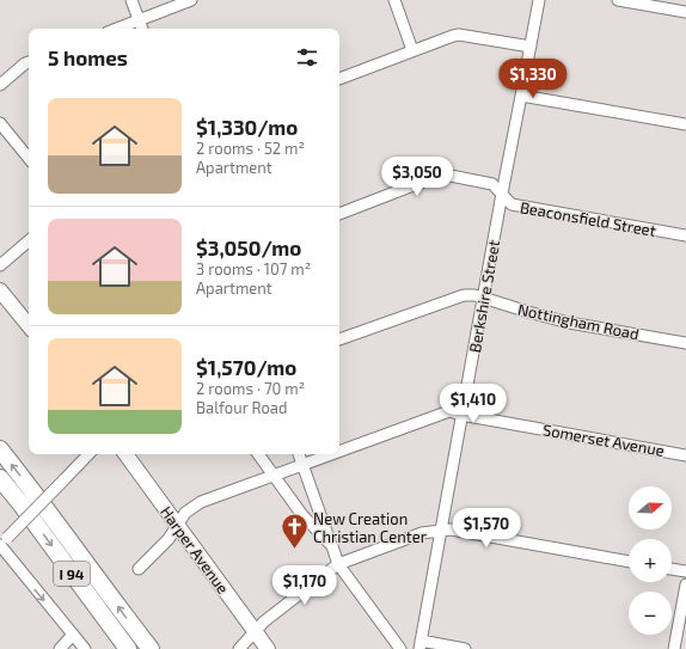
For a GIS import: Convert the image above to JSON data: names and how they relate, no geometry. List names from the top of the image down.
{
  "streets": {
    "highway": ["I 94"],
    "main road": ["Harper Avenue"],
    "street": [
      "Beaconsfield Street",
      "Berkshire Street",
      "Nottingham Road",
      "Somerset Avenue"
    ]
  },
  "crossings": [
    ["Beaconsfield Street", "Berkshire Street"],
    ["Berkshire Street", "Nottingham Road"],
    ["Berkshire Street", "Somerset Avenue"],
    ["Somerset Avenue", "Harper Avenue"]
  ],
  "places": {
    "church": ["New Creation Christian Center"]
  },
  "north": "right",
  "page": {
    "heading": "5 homes",
    "price": [
      "$1,330",
      "$3,050",
      "$1,410",
      "$1,570",
      "$1,170"
    ],
    "list": [
      {
        "name": "$1,330/mo",
        "note": "2 rooms · 52 m² · Apartment"
      },
      {
        "name": "$3,050/mo",
        "note": "3 rooms · 107 m² · Apartment"
      },
      {
        "name": "$1,570/mo",
        "note": "2 rooms · 70 m² · Balfour Road"
      }
    ],
    "map_buttons": ["+", "−"]
  }
}
